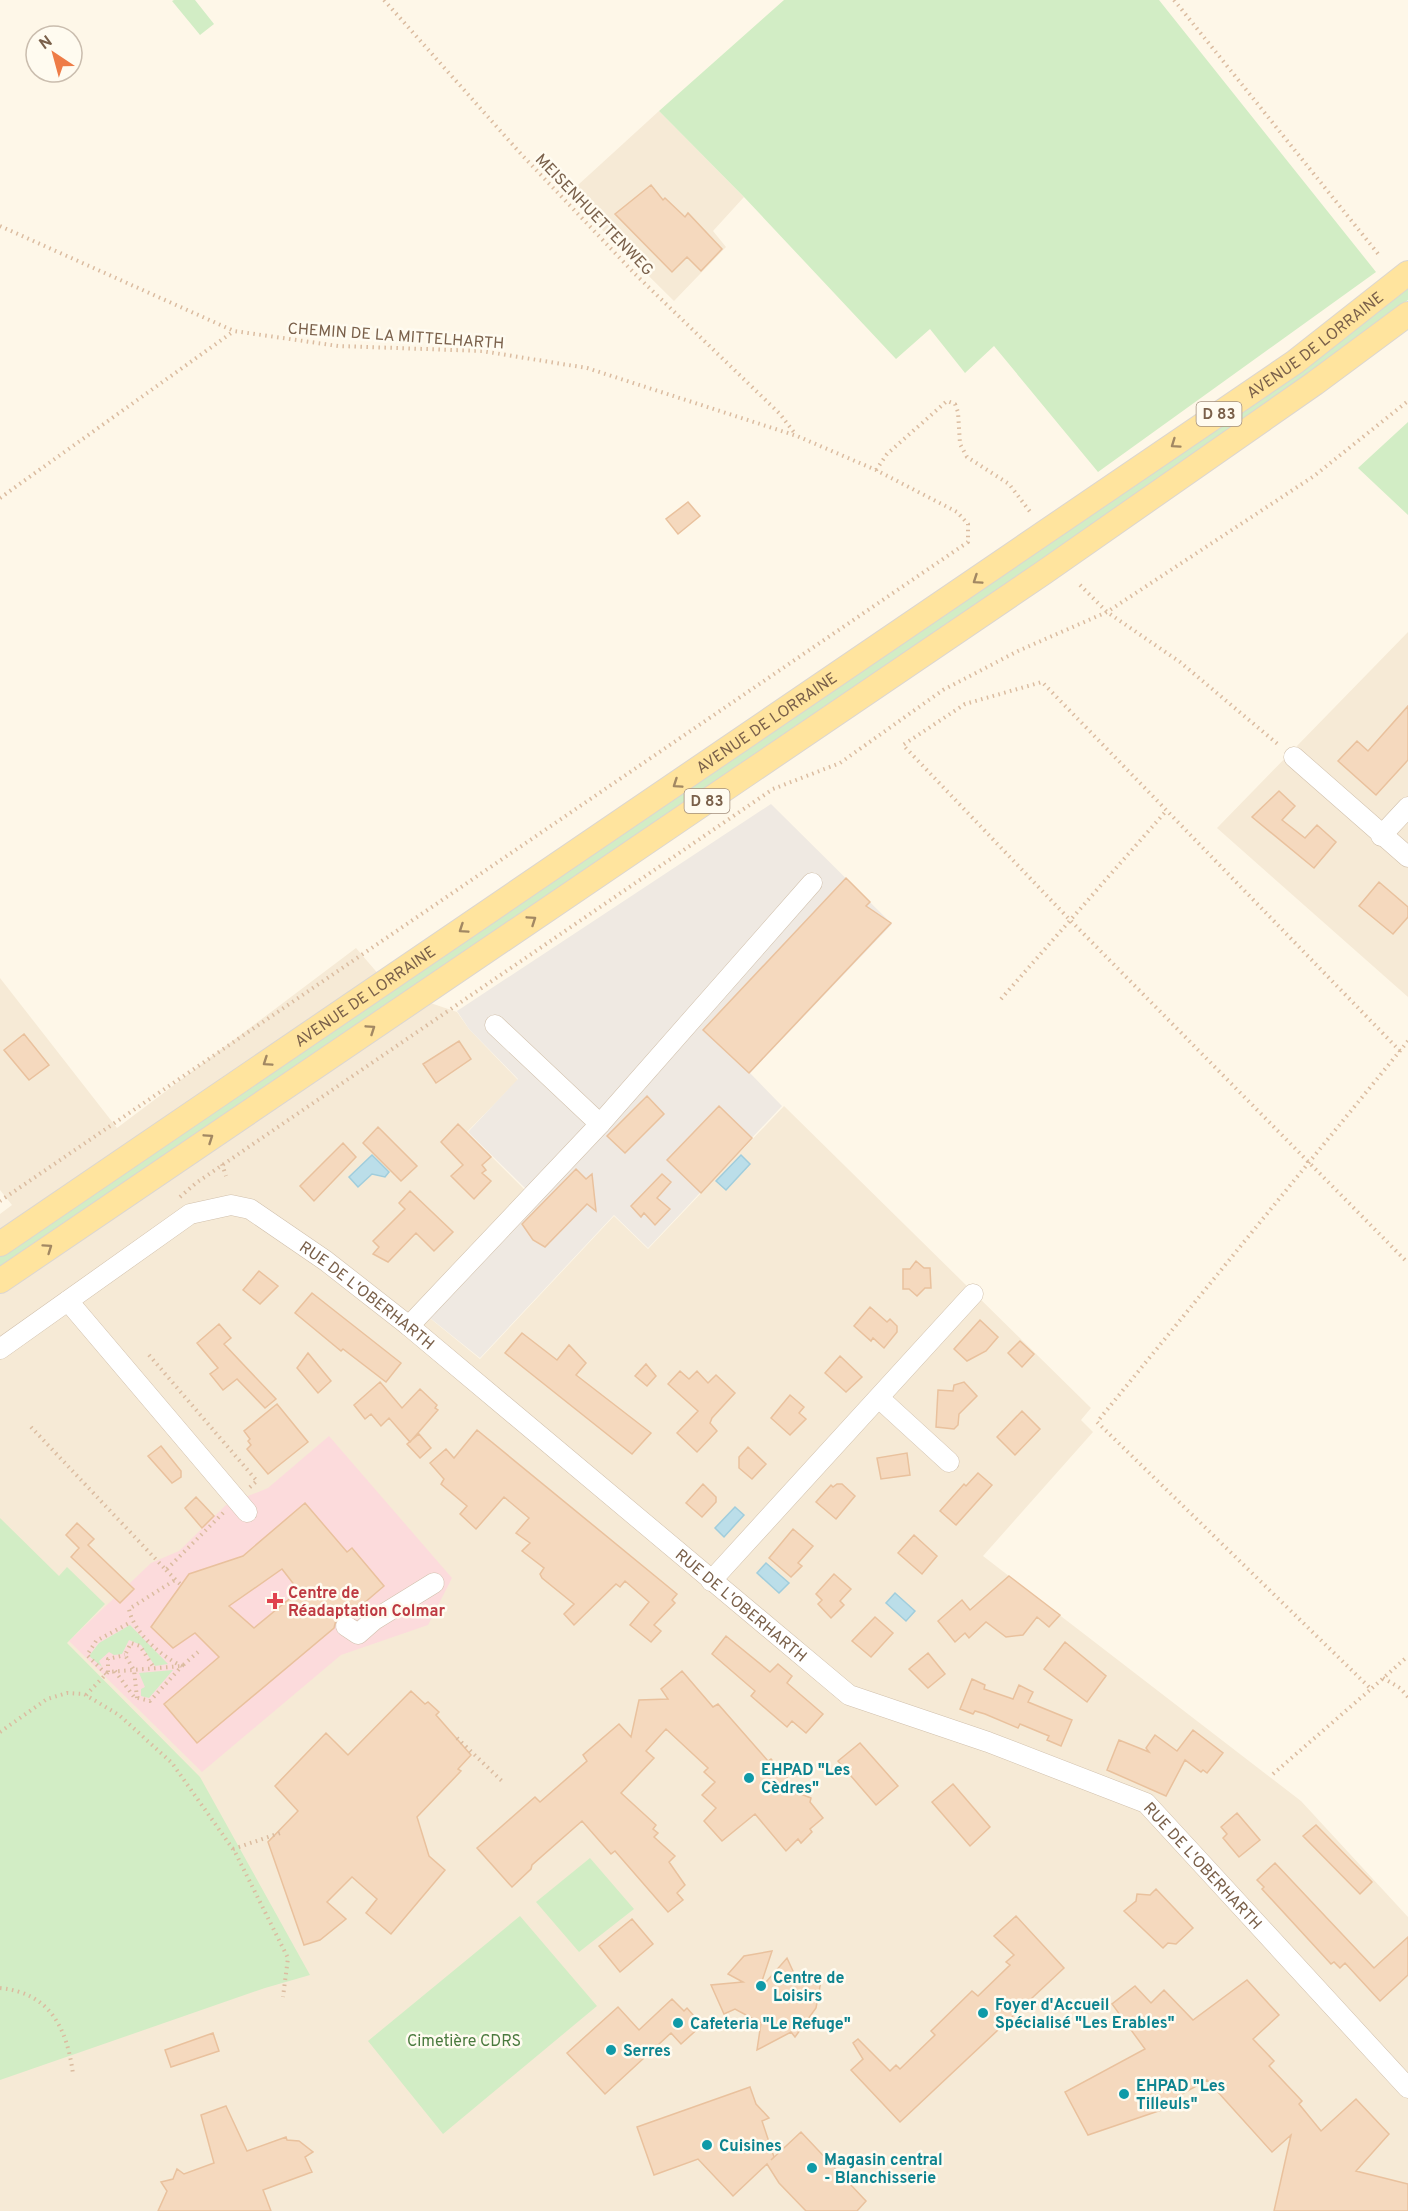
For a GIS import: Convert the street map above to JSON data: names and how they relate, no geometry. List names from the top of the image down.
{
  "streets": {
    "main road": ["AVENUE DE LORRAINE", "D 83"],
    "street": ["RUE DE L'OBERHARTH"],
    "path": ["MEISENHUETTENWEG", "CHEMIN DE LA MITTELHARTH"]
  },
  "crossings": [
    ["MEISENHUETTENWEG", "CHEMIN DE LA MITTELHARTH"]
  ],
  "parks": ["Cimetière CDRS"],
  "places": {
    "health": ["Centre de Réadaptation Colmar"],
    "other": [
      "EHPAD \"Les Cèdres\"",
      "Centre de Loisirs",
      "Foyer d'Accueil Spécialisé \"Les Erables\"",
      "Cafeteria \"Le Refuge\"",
      "Serres",
      "EHPAD \"Les Tilleuls\"",
      "Cuisines",
      "Magasin central - Blanchisserie"
    ]
  },
  "north": "top left"
}
